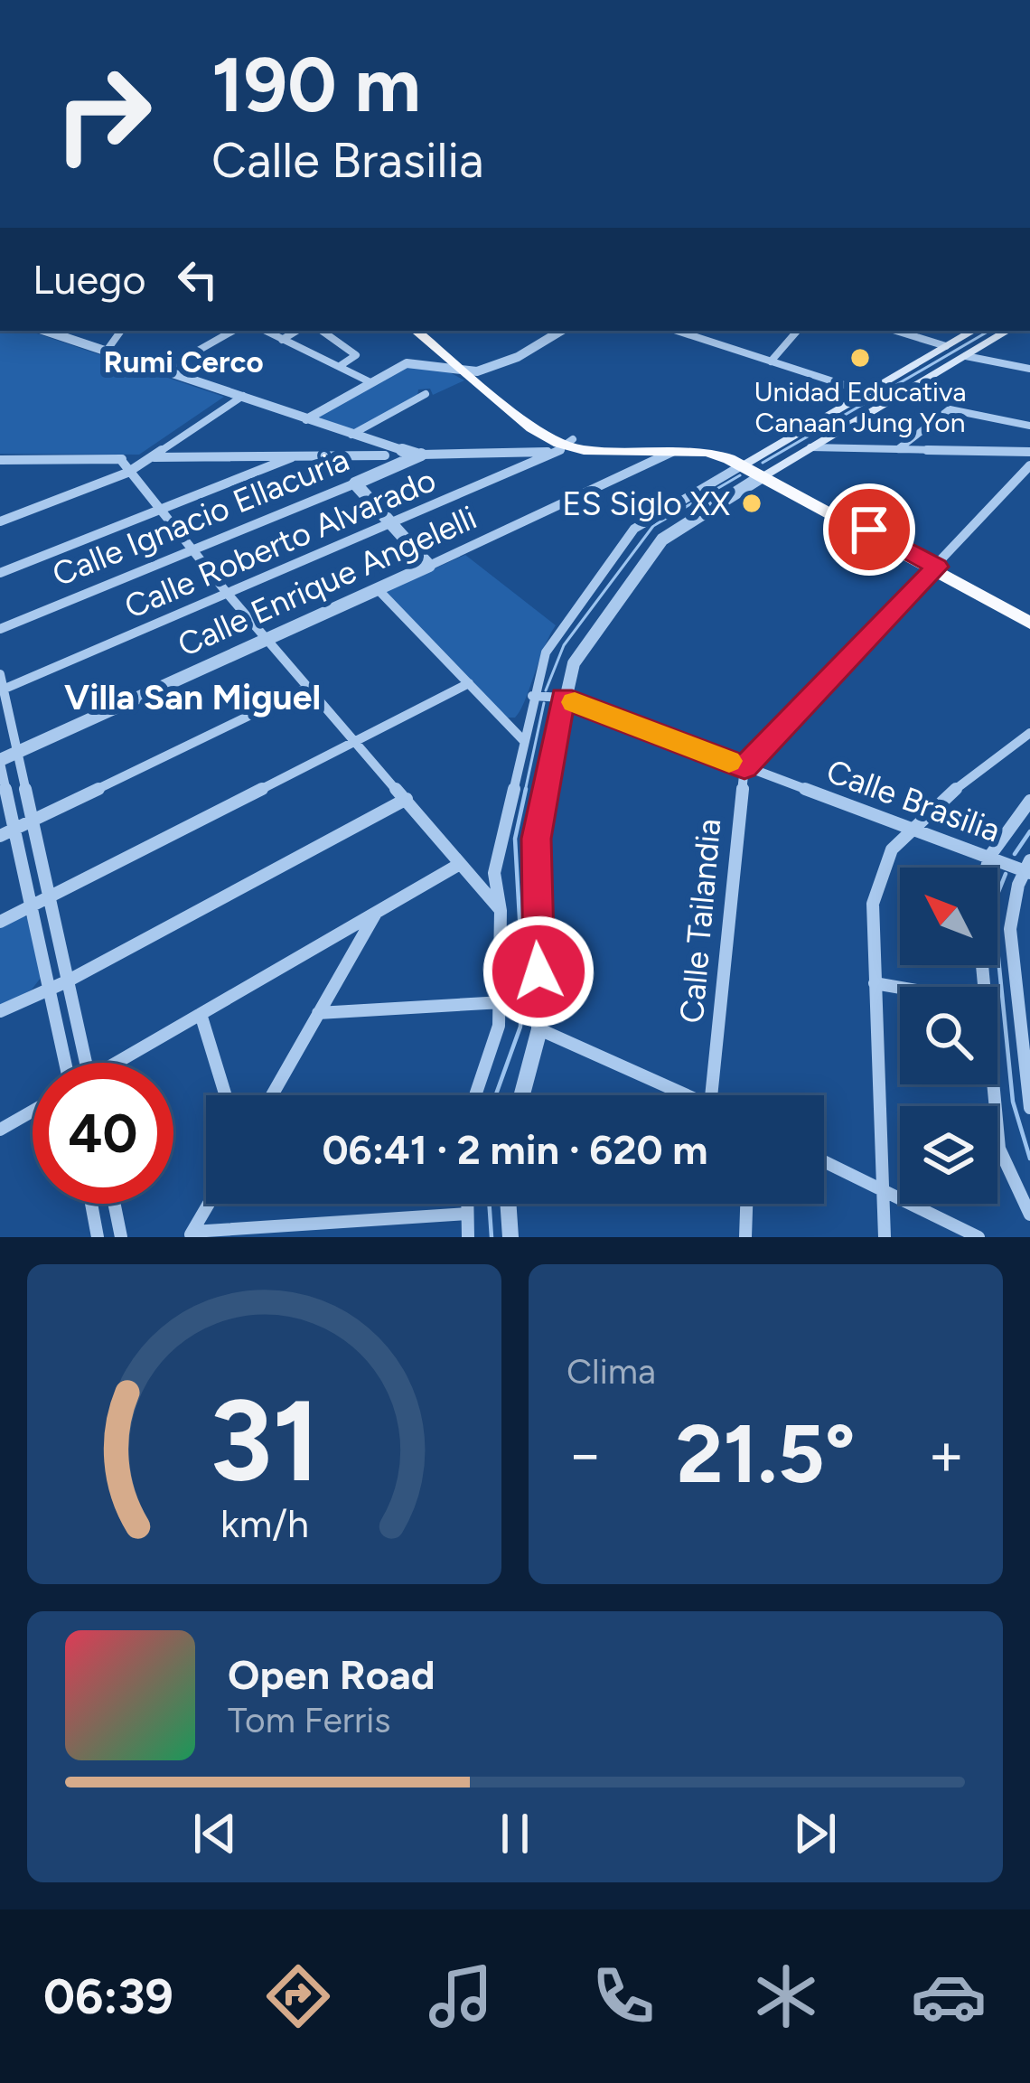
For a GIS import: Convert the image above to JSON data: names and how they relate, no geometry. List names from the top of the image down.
{
  "streets": {
    "street": [
      "Calle Ignacio Ellacuria",
      "Calle Roberto Alvarado",
      "Calle Enrique Angelelli",
      "Calle Brasilia",
      "Calle Tailandia"
    ]
  },
  "crossings": [
    ["Calle Brasilia", "Calle Tailandia"]
  ],
  "districts": ["Rumi Cerco", "Villa San Miguel"],
  "places": ["Unidad Educativa Canaan Jung Yon", "ES Siglo XX"],
  "north": "top left",
  "page": {
    "turn": ["190 m", "Calle Brasilia"],
    "then": "Luego",
    "limit": "40",
    "trip": "06:41 · 2 min · 620 m",
    "tile": "Clima",
    "heat": ["−", "21.5°", "+"],
    "song": ["Open Road", "Tom Ferris"],
    "tabs": "06:39",
    "gauge": ["31", "km/h"]
  }
}
